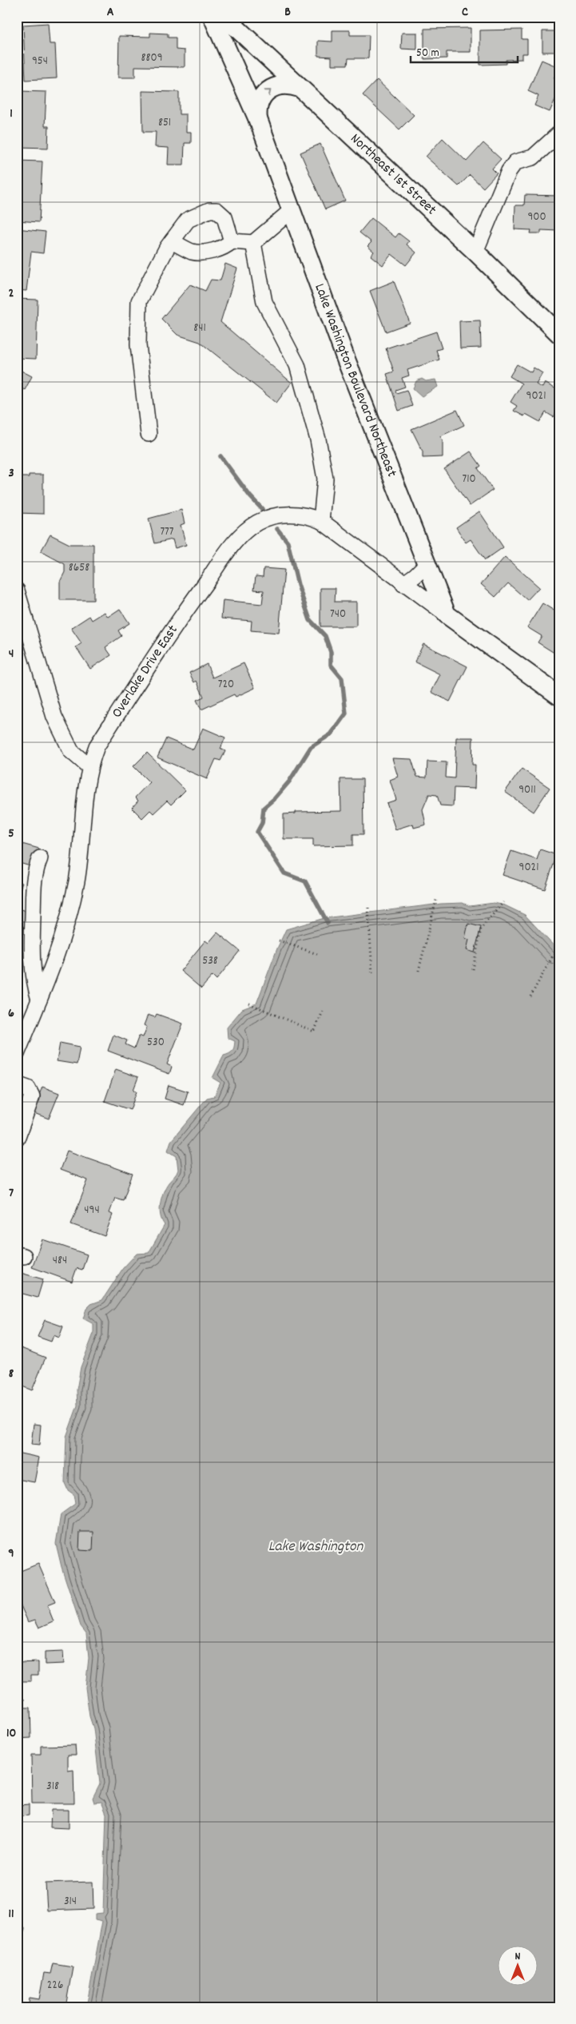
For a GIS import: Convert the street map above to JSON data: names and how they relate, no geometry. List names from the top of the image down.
{
  "streets": {
    "main road": ["Northeast 1st Street", "Lake Washington Boulevard Northeast"],
    "street": ["Overlake Drive East"]
  },
  "crossings": [
    ["Lake Washington Boulevard Northeast", "Overlake Drive East"]
  ],
  "water": ["Lake Washington"],
  "house_numbers": [
    "8809",
    "954",
    "851",
    "900",
    "841",
    "9021",
    "710",
    "777",
    "8658",
    "740",
    "720",
    "9011",
    "9021",
    "538",
    "530",
    "494",
    "484",
    "318",
    "314",
    "226"
  ],
  "scale_bar": "50 m",
  "north": "top",
  "grid": {
    "columns": ["A", "B", "C"],
    "rows": [
      "1",
      "2",
      "3",
      "4",
      "5",
      "6",
      "7",
      "8",
      "9",
      "10",
      "11"
    ]
  }
}
